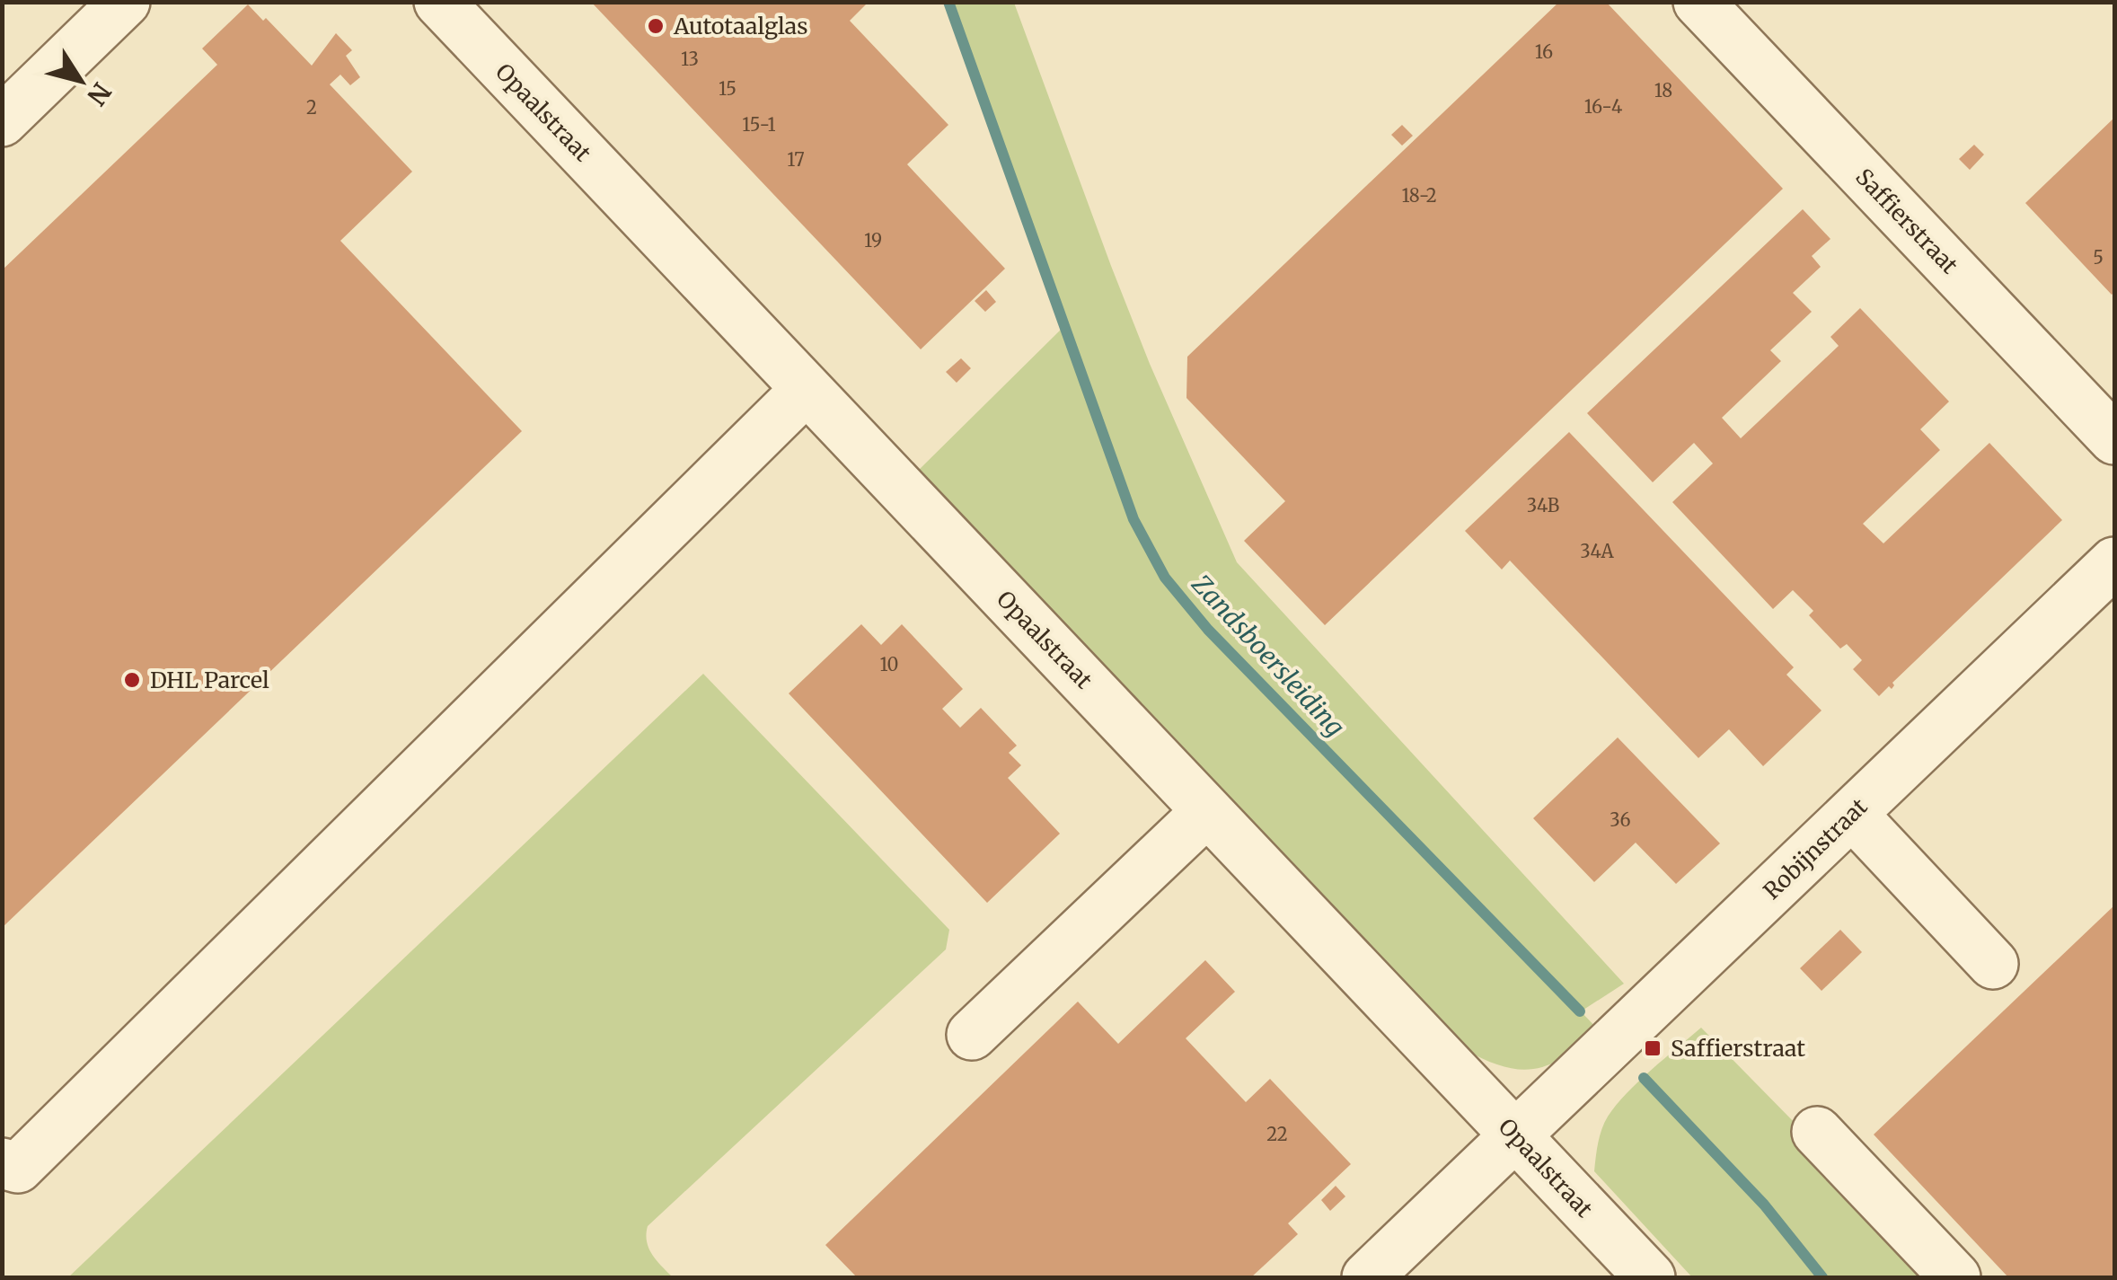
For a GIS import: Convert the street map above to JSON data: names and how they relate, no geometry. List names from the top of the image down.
{
  "streets": {
    "street": ["Opaalstraat", "Saffierstraat", "Robijnstraat"]
  },
  "crossings": [
    ["Opaalstraat", "Robijnstraat"]
  ],
  "water": ["Zandsboersleiding"],
  "places": {
    "other": ["Autotaalglas", "DHL Parcel"],
    "transit": ["Saffierstraat"]
  },
  "house_numbers": [
    "16",
    "13",
    "15",
    "18",
    "16-4",
    "2",
    "15-1",
    "17",
    "18-2",
    "19",
    "5",
    "34B",
    "34A",
    "10",
    "36",
    "22"
  ],
  "north": "bottom right"
}
